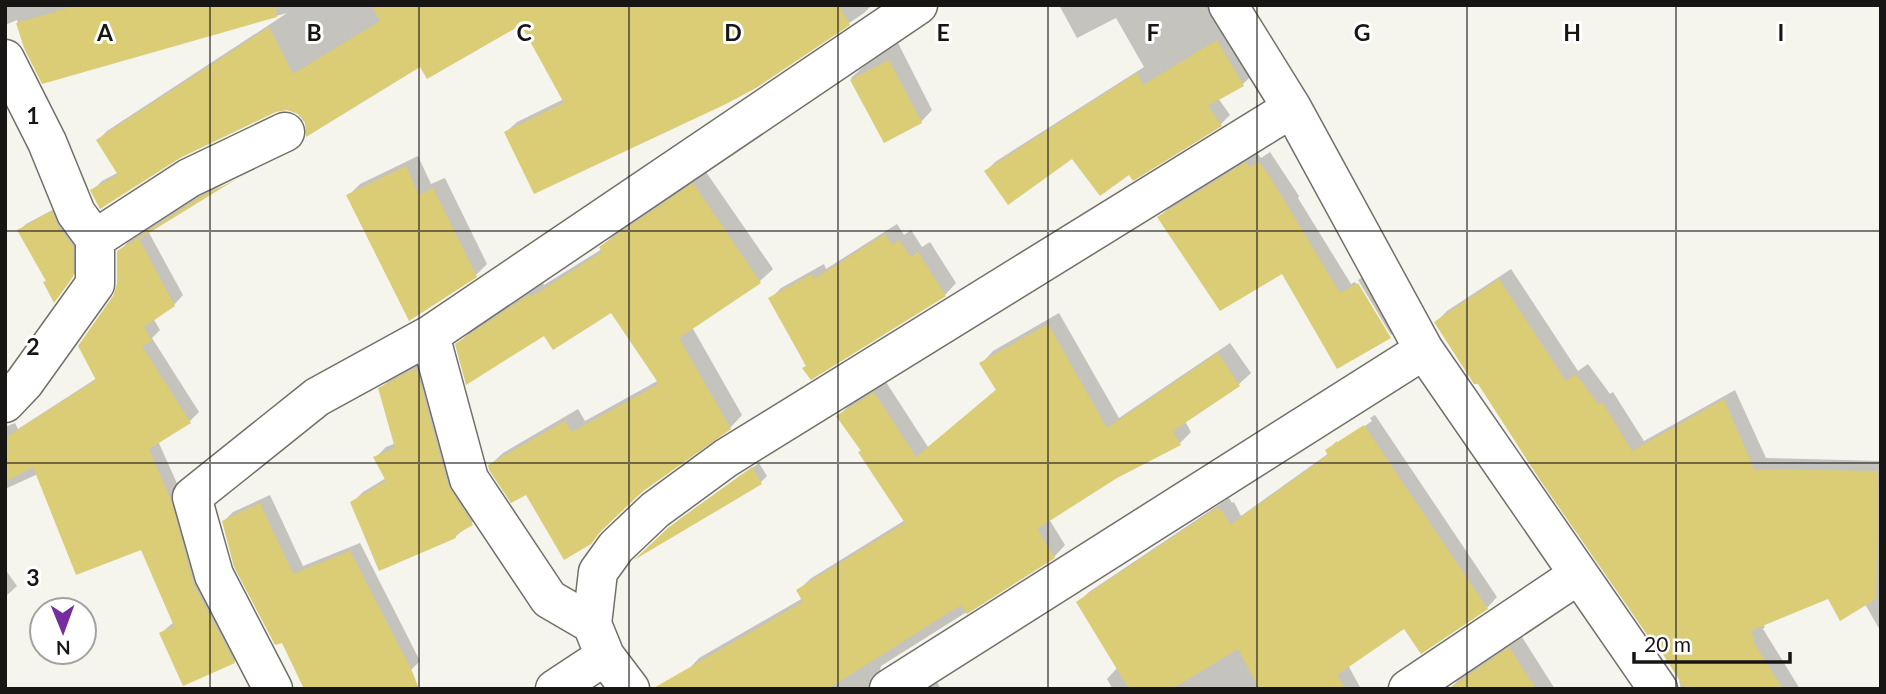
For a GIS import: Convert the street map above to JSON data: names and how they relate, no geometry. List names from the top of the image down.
{
  "scale_bar": "20 m",
  "north": "bottom",
  "grid": {
    "columns": [
      "A",
      "B",
      "C",
      "D",
      "E",
      "F",
      "G",
      "H",
      "I"
    ],
    "rows": ["1", "2", "3"]
  }
}
